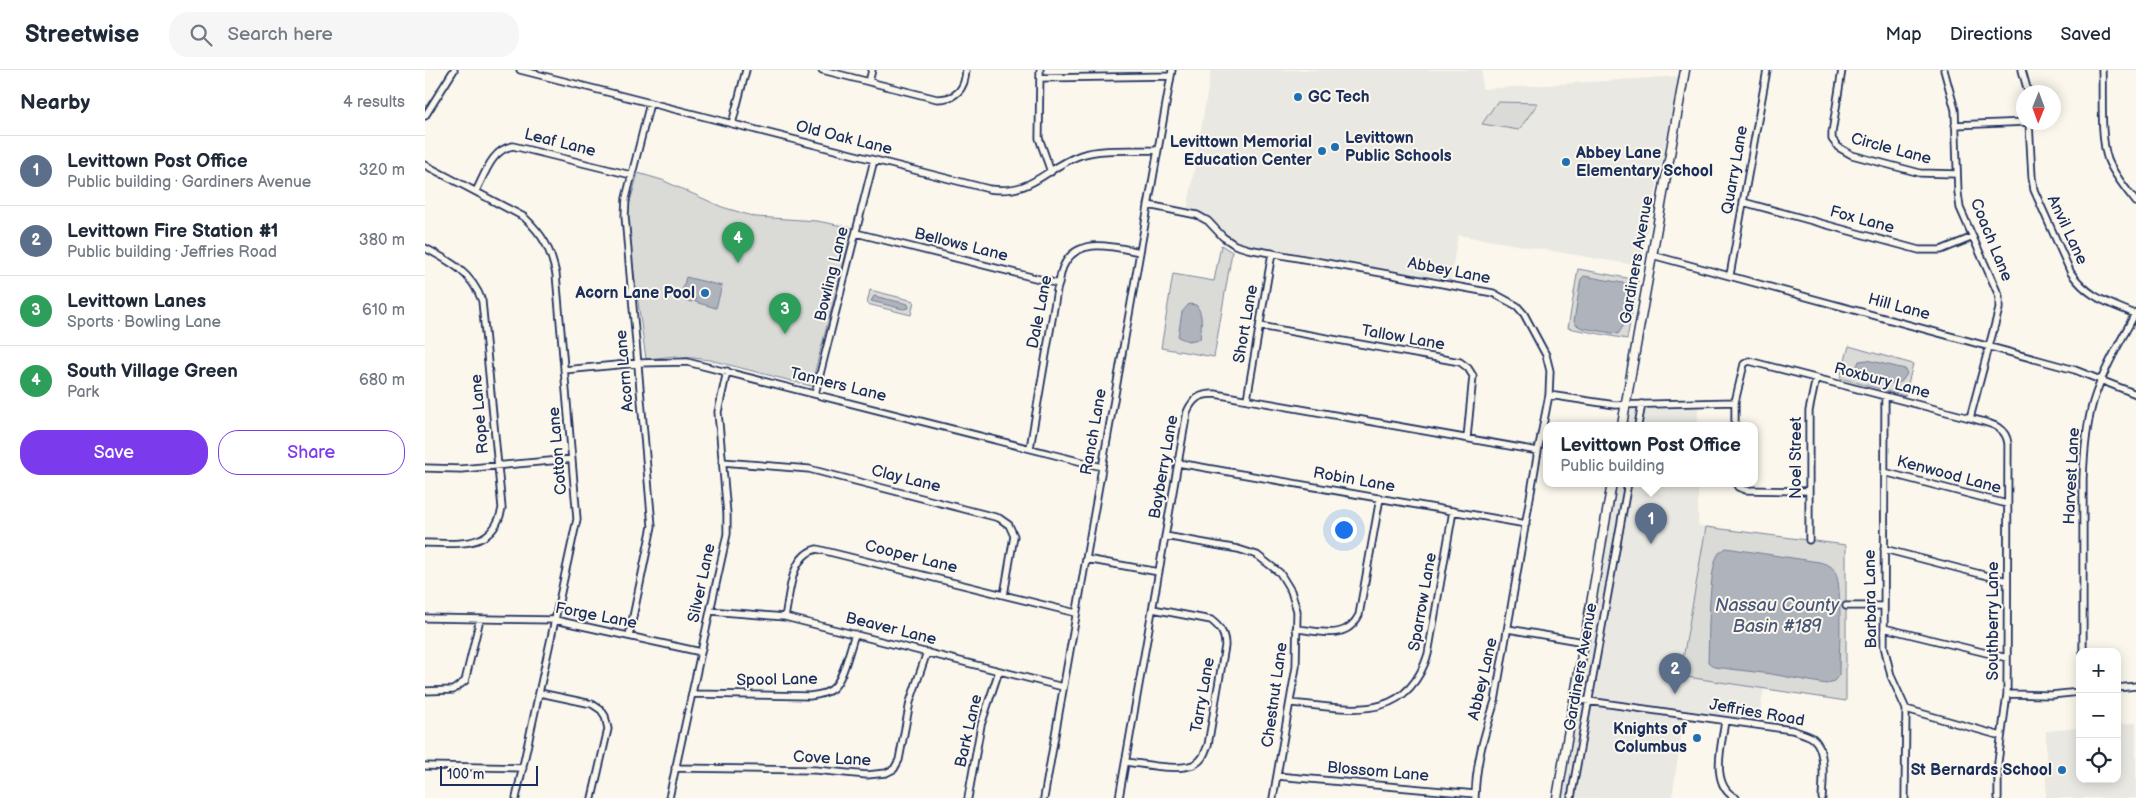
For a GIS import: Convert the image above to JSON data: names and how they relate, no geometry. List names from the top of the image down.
{
  "streets": {
    "main road": ["Gardiners Avenue"],
    "street": [
      "Old Oak Lane",
      "Leaf Lane",
      "Circle Lane",
      "Quarry Lane",
      "Fox Lane",
      "Anvil Lane",
      "Coach Lane",
      "Bellows Lane",
      "Abbey Lane",
      "Bowling Lane",
      "Hill Lane",
      "Dale Lane",
      "Short Lane",
      "Tallow Lane",
      "Acorn Lane",
      "Roxbury Lane",
      "Tanners Lane",
      "Rope Lane",
      "Ranch Lane",
      "Cotton Lane",
      "Noel Street",
      "Bayberry Lane",
      "Kenwood Lane",
      "Harvest Lane",
      "Clay Lane",
      "Robin Lane",
      "Cooper Lane",
      "Silver Lane",
      "Barbara Lane",
      "Sparrow Lane",
      "Forge Lane",
      "Southberry Lane",
      "Beaver Lane",
      "Spool Lane",
      "Tarry Lane",
      "Chestnut Lane",
      "Jeffries Road",
      "Bark Lane",
      "Cove Lane",
      "Blossom Lane"
    ]
  },
  "crossings": [
    ["Old Oak Lane", "Bowling Lane"],
    ["Old Oak Lane", "Acorn Lane"],
    ["Old Oak Lane", "Ranch Lane"],
    ["Leaf Lane", "Acorn Lane"],
    ["Leaf Lane", "Cotton Lane"],
    ["Circle Lane", "Coach Lane"],
    ["Quarry Lane", "Fox Lane"],
    ["Quarry Lane", "Hill Lane"],
    ["Fox Lane", "Coach Lane"],
    ["Anvil Lane", "Harvest Lane"],
    ["Coach Lane", "Hill Lane"],
    ["Coach Lane", "Roxbury Lane"],
    ["Bellows Lane", "Bowling Lane"],
    ["Bellows Lane", "Dale Lane"],
    ["Gardiners Avenue", "Hill Lane"],
    ["Gardiners Avenue", "Jeffries Road"],
    ["Abbey Lane", "Short Lane"],
    ["Abbey Lane", "Ranch Lane"],
    ["Abbey Lane", "Bayberry Lane"],
    ["Abbey Lane", "Robin Lane"],
    ["Abbey Lane", "Blossom Lane"],
    ["Bowling Lane", "Tanners Lane"],
    ["Hill Lane", "Harvest Lane"],
    ["Dale Lane", "Tanners Lane"],
    ["Dale Lane", "Ranch Lane"],
    ["Short Lane", "Tallow Lane"],
    ["Short Lane", "Bayberry Lane"],
    ["Tallow Lane", "Bayberry Lane"],
    ["Acorn Lane", "Tanners Lane"],
    ["Acorn Lane", "Forge Lane"],
    ["Roxbury Lane", "Noel Street"],
    ["Roxbury Lane", "Barbara Lane"],
    ["Roxbury Lane", "Southberry Lane"],
    ["Tanners Lane", "Ranch Lane"],
    ["Tanners Lane", "Cotton Lane"],
    ["Tanners Lane", "Silver Lane"],
    ["Ranch Lane", "Cooper Lane"],
    ["Ranch Lane", "Beaver Lane"],
    ["Cotton Lane", "Forge Lane"],
    ["Bayberry Lane", "Robin Lane"],
    ["Bayberry Lane", "Tarry Lane"],
    ["Bayberry Lane", "Chestnut Lane"],
    ["Kenwood Lane", "Barbara Lane"],
    ["Kenwood Lane", "Southberry Lane"],
    ["Clay Lane", "Cooper Lane"],
    ["Clay Lane", "Silver Lane"],
    ["Robin Lane", "Sparrow Lane"],
    ["Cooper Lane", "Beaver Lane"],
    ["Silver Lane", "Forge Lane"],
    ["Silver Lane", "Beaver Lane"],
    ["Silver Lane", "Spool Lane"],
    ["Silver Lane", "Cove Lane"],
    ["Sparrow Lane", "Chestnut Lane"],
    ["Beaver Lane", "Spool Lane"],
    ["Beaver Lane", "Bark Lane"],
    ["Beaver Lane", "Cove Lane"],
    ["Chestnut Lane", "Blossom Lane"]
  ],
  "water": ["Nassau County Basin #189"],
  "places": [
    "GC Tech",
    "Levittown Public Schools",
    "Levittown Memorial Education Center",
    "Abbey Lane Elementary School",
    "Acorn Lane Pool",
    "Knights of Columbus",
    "St Bernards School"
  ],
  "scale_bar": "100 m",
  "north": "bottom",
  "page": {
    "header": "Streetwise",
    "search": "Search here",
    "nav": ["Map", "Directions", "Saved"],
    "heading": ["Nearby", "4 results"],
    "list": [
      {
        "mark": "1",
        "name": "Levittown Post Office",
        "note": "Public building · Gardiners Avenue",
        "value": "320 m"
      },
      {
        "mark": "2",
        "name": "Levittown Fire Station #1",
        "note": "Public building · Jeffries Road",
        "value": "380 m"
      },
      {
        "mark": "3",
        "name": "Levittown Lanes",
        "note": "Sports · Bowling Lane",
        "value": "610 m"
      },
      {
        "mark": "4",
        "name": "South Village Green",
        "note": "Park",
        "value": "680 m"
      }
    ],
    "pins": [
      "4",
      "3",
      "1",
      "2"
    ],
    "buttons": ["Save", "Share"],
    "popup": ["Levittown Post Office", "Public building"],
    "map_buttons": ["+", "−"],
    "scale": "100 m"
  }
}
